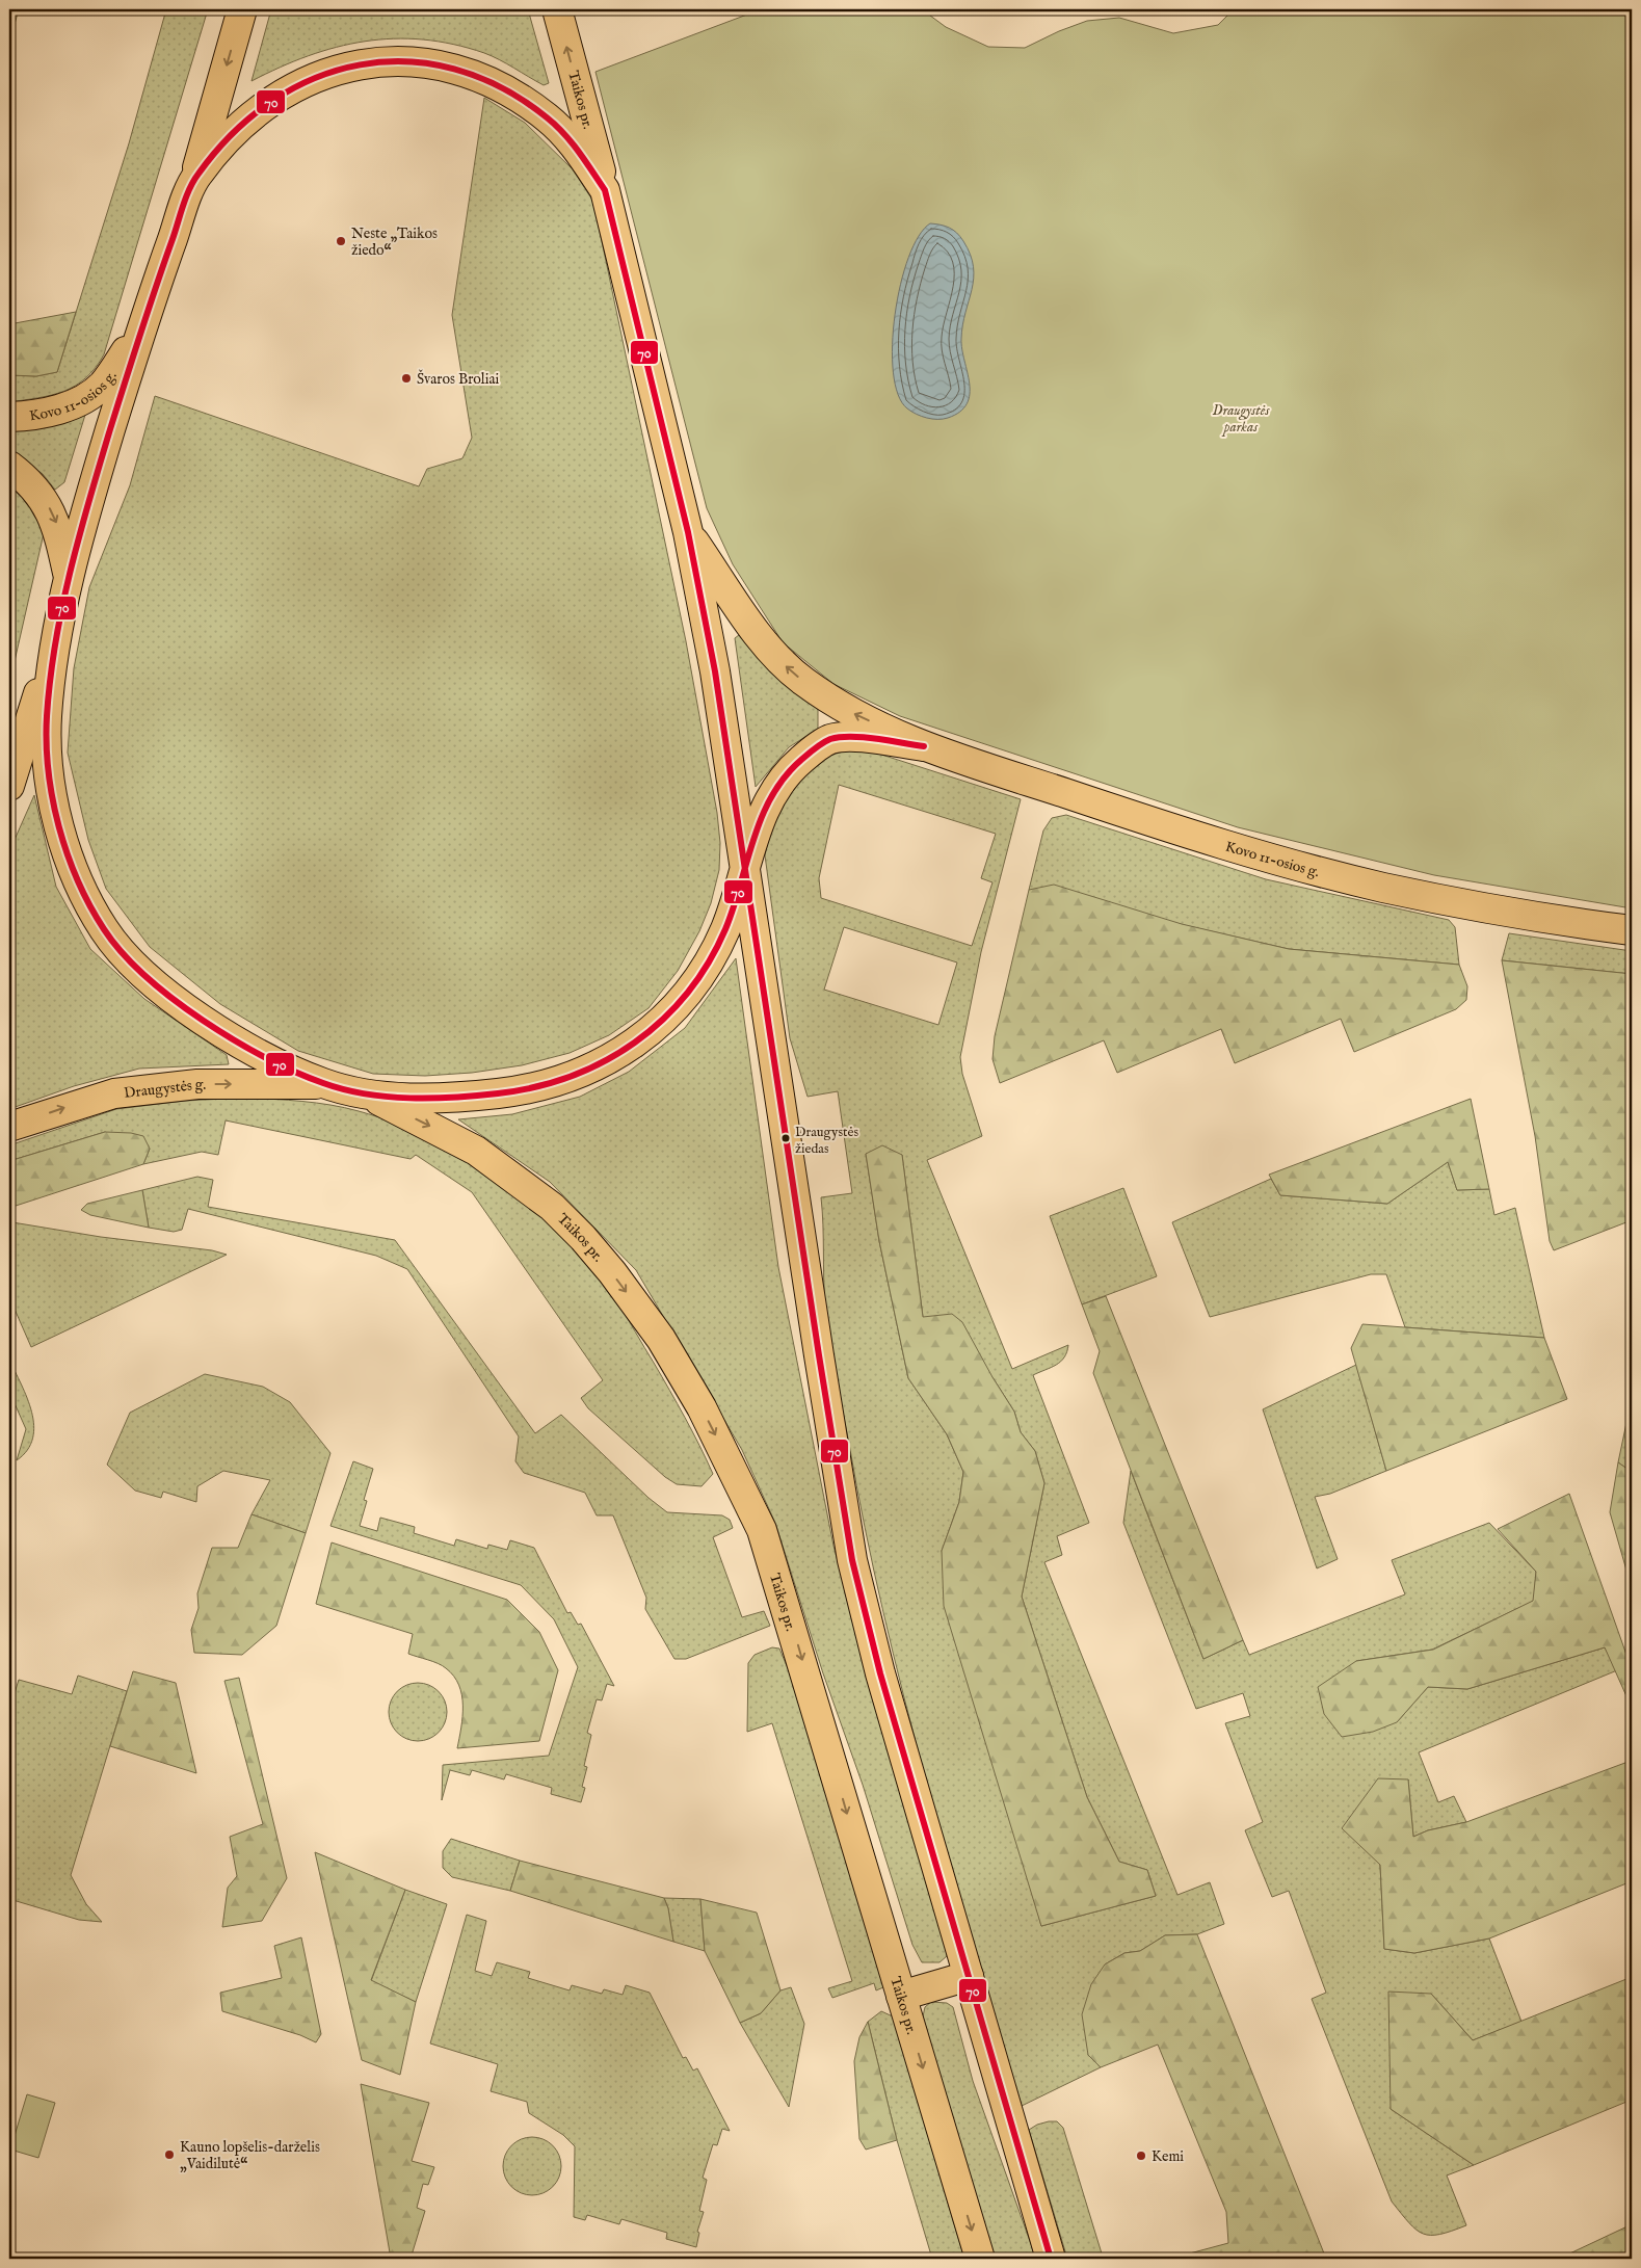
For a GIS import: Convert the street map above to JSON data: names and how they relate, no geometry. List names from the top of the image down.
{
  "streets": {
    "main road": ["Taikos pr.", "Kovo 11-osios g.", "Draugystės g."]
  },
  "one_way": ["Draugystės g."],
  "parks": ["Draugystės parkas"],
  "places": [
    "Neste „Taikos žiedo“",
    "Švaros Broliai",
    "Draugystės žiedas",
    "Kauno lopšelis-darželis „Vaidilutė“",
    "Kemi"
  ],
  "lines": ["transit line 70"]
}
